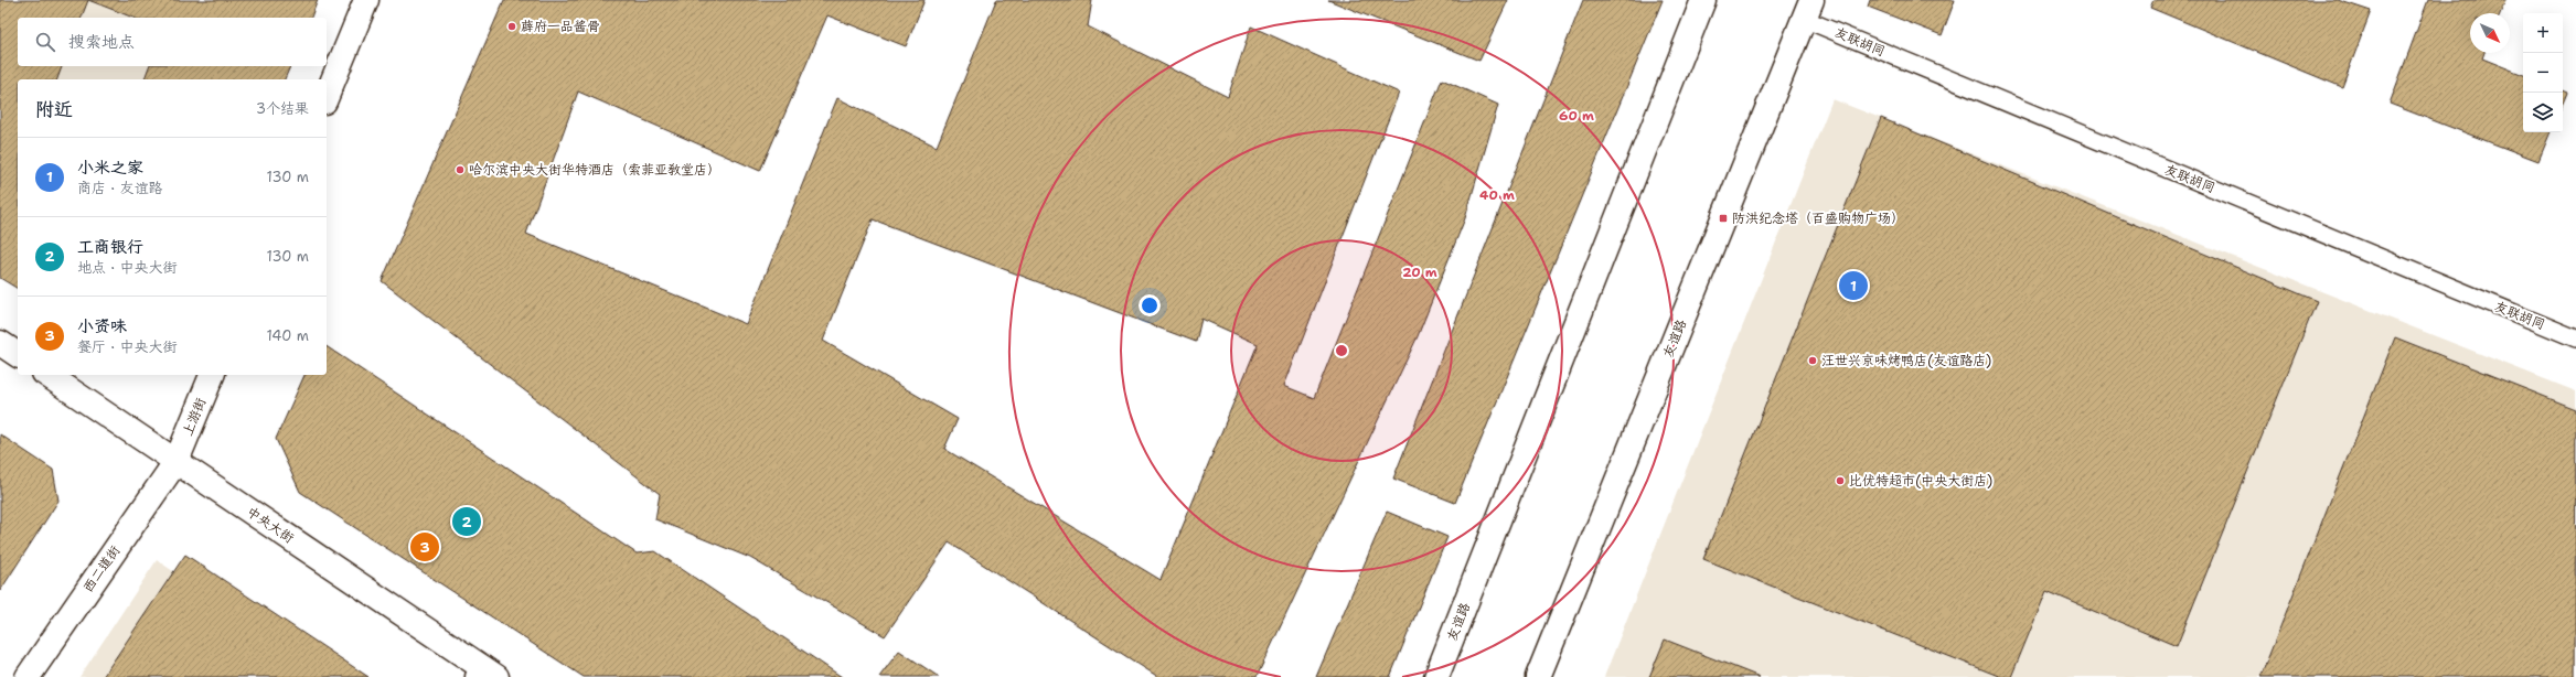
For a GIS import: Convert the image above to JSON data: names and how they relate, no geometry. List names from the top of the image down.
{
  "streets": {
    "main road": [
      "友谊路",
      "上游街",
      "中央大街",
      "西二道街"
    ],
    "lane": ["友联胡同"]
  },
  "crossings": [
    ["友联胡同", "友谊路"],
    ["上游街", "中央大街"],
    ["上游街", "西二道街"],
    ["中央大街", "西二道街"]
  ],
  "places": {
    "other": [
      "薜府一品酱骨",
      "哈尔滨中央大街华特酒店（索菲亚教堂店）",
      "汪世兴京味烤鸭店(友谊路店)",
      "比优特超市(中央大街店)"
    ],
    "transit": ["防洪纪念塔（百盛购物广场）"]
  },
  "north": "bottom right",
  "page": {
    "map_buttons": ["+", "−"],
    "search": "搜索地点",
    "heading": ["附近", "3个结果"],
    "list": [
      {
        "mark": "1",
        "name": "小米之家",
        "note": "商店 · 友谊路",
        "value": "130 m"
      },
      {
        "mark": "2",
        "name": "工商银行",
        "note": "地点 · 中央大街",
        "value": "130 m"
      },
      {
        "mark": "3",
        "name": "小资味",
        "note": "餐厅 · 中央大街",
        "value": "140 m"
      }
    ],
    "pins": ["1", "2", "3"]
  },
  "rings": ["60 m", "40 m", "20 m"]
}
